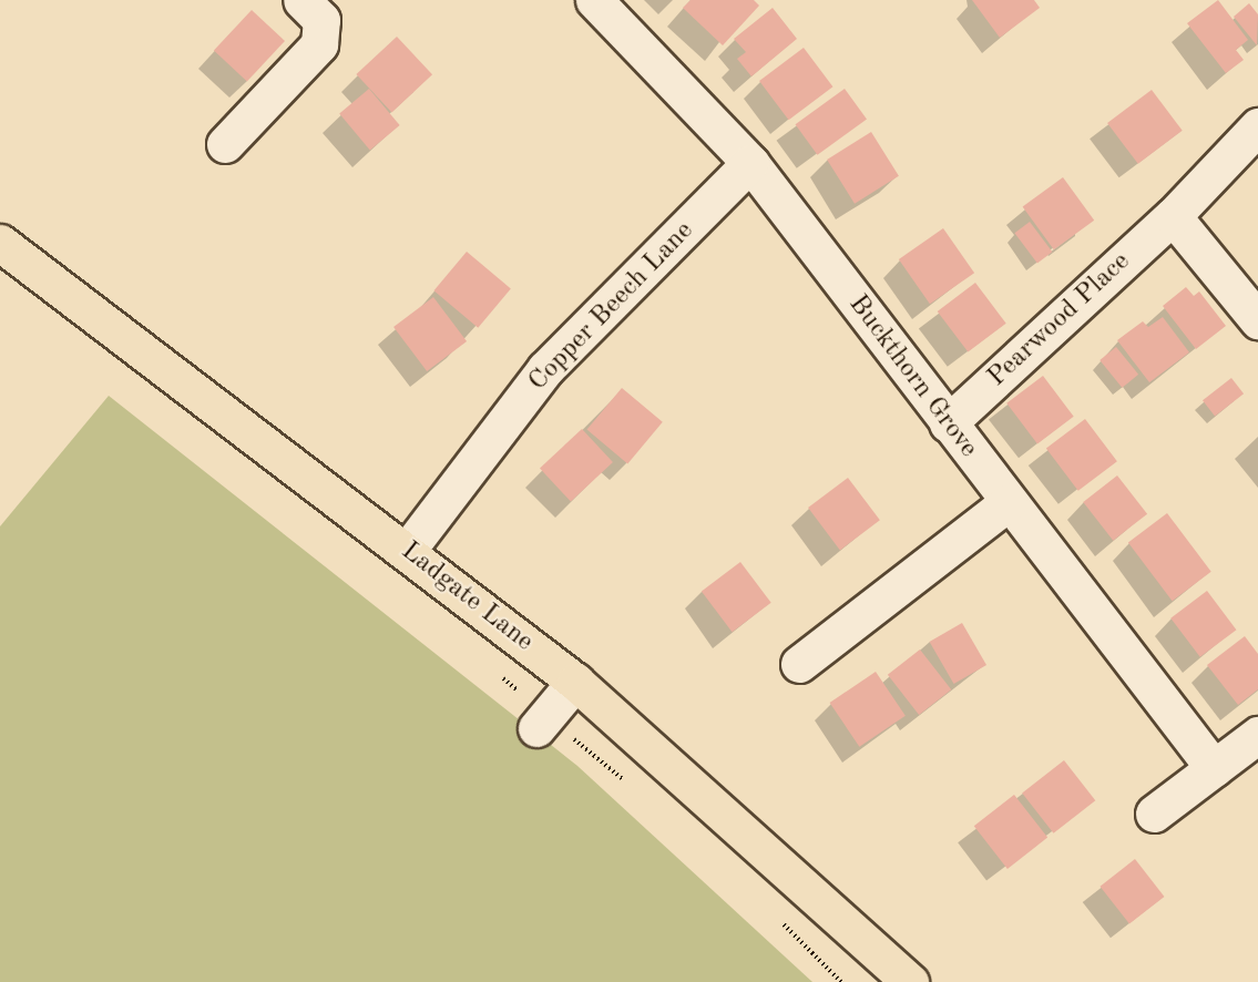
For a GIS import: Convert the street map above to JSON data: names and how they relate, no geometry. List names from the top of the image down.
{
  "streets": {
    "main road": ["Ladgate Lane"],
    "street": ["Copper Beech Lane", "Pearwood Place", "Buckthorn Grove"]
  },
  "crossings": [
    ["Copper Beech Lane", "Buckthorn Grove"],
    ["Copper Beech Lane", "Ladgate Lane"],
    ["Pearwood Place", "Buckthorn Grove"]
  ]
}
